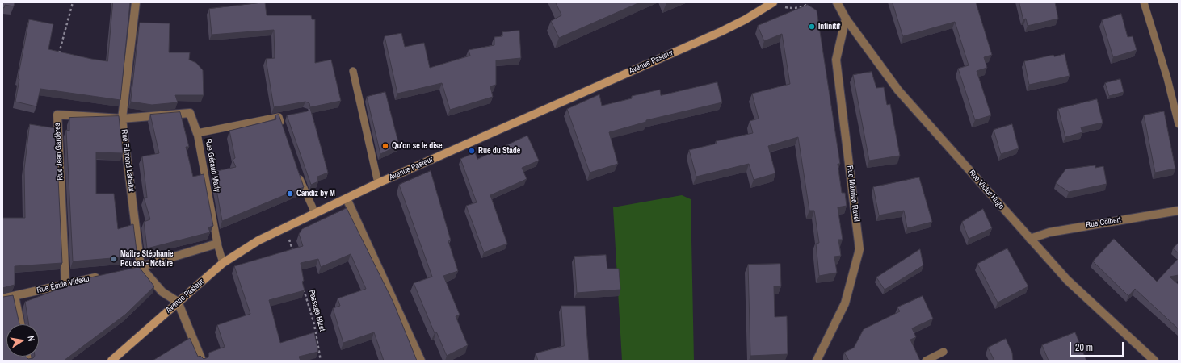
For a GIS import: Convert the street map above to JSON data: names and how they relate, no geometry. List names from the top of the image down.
{
  "streets": {
    "main road": ["Avenue Pasteur"],
    "street": [
      "Rue Jean Gardères",
      "Rue Edmond Labatut",
      "Rue Victor Hugo",
      "Rue Maurice Ravel",
      "Rue Colbert",
      "Rue Émile Videau"
    ],
    "lane": ["Rue Géraud Marly"],
    "path": ["Passage Bizet"]
  },
  "crossings": [
    ["Avenue Pasteur", "Rue Géraud Marly"],
    ["Rue Jean Gardères", "Rue Edmond Labatut"],
    ["Rue Jean Gardères", "Rue Géraud Marly"],
    ["Rue Jean Gardères", "Rue Émile Videau"],
    ["Rue Victor Hugo", "Rue Maurice Ravel"],
    ["Rue Victor Hugo", "Rue Colbert"]
  ],
  "places": [
    "Infinitif",
    "Qu'on se le dise",
    "Rue du Stade",
    "Candiz by M",
    "Maître Stéphanie Poucan - Notaire"
  ],
  "scale_bar": "20 m",
  "north": "right"
}
